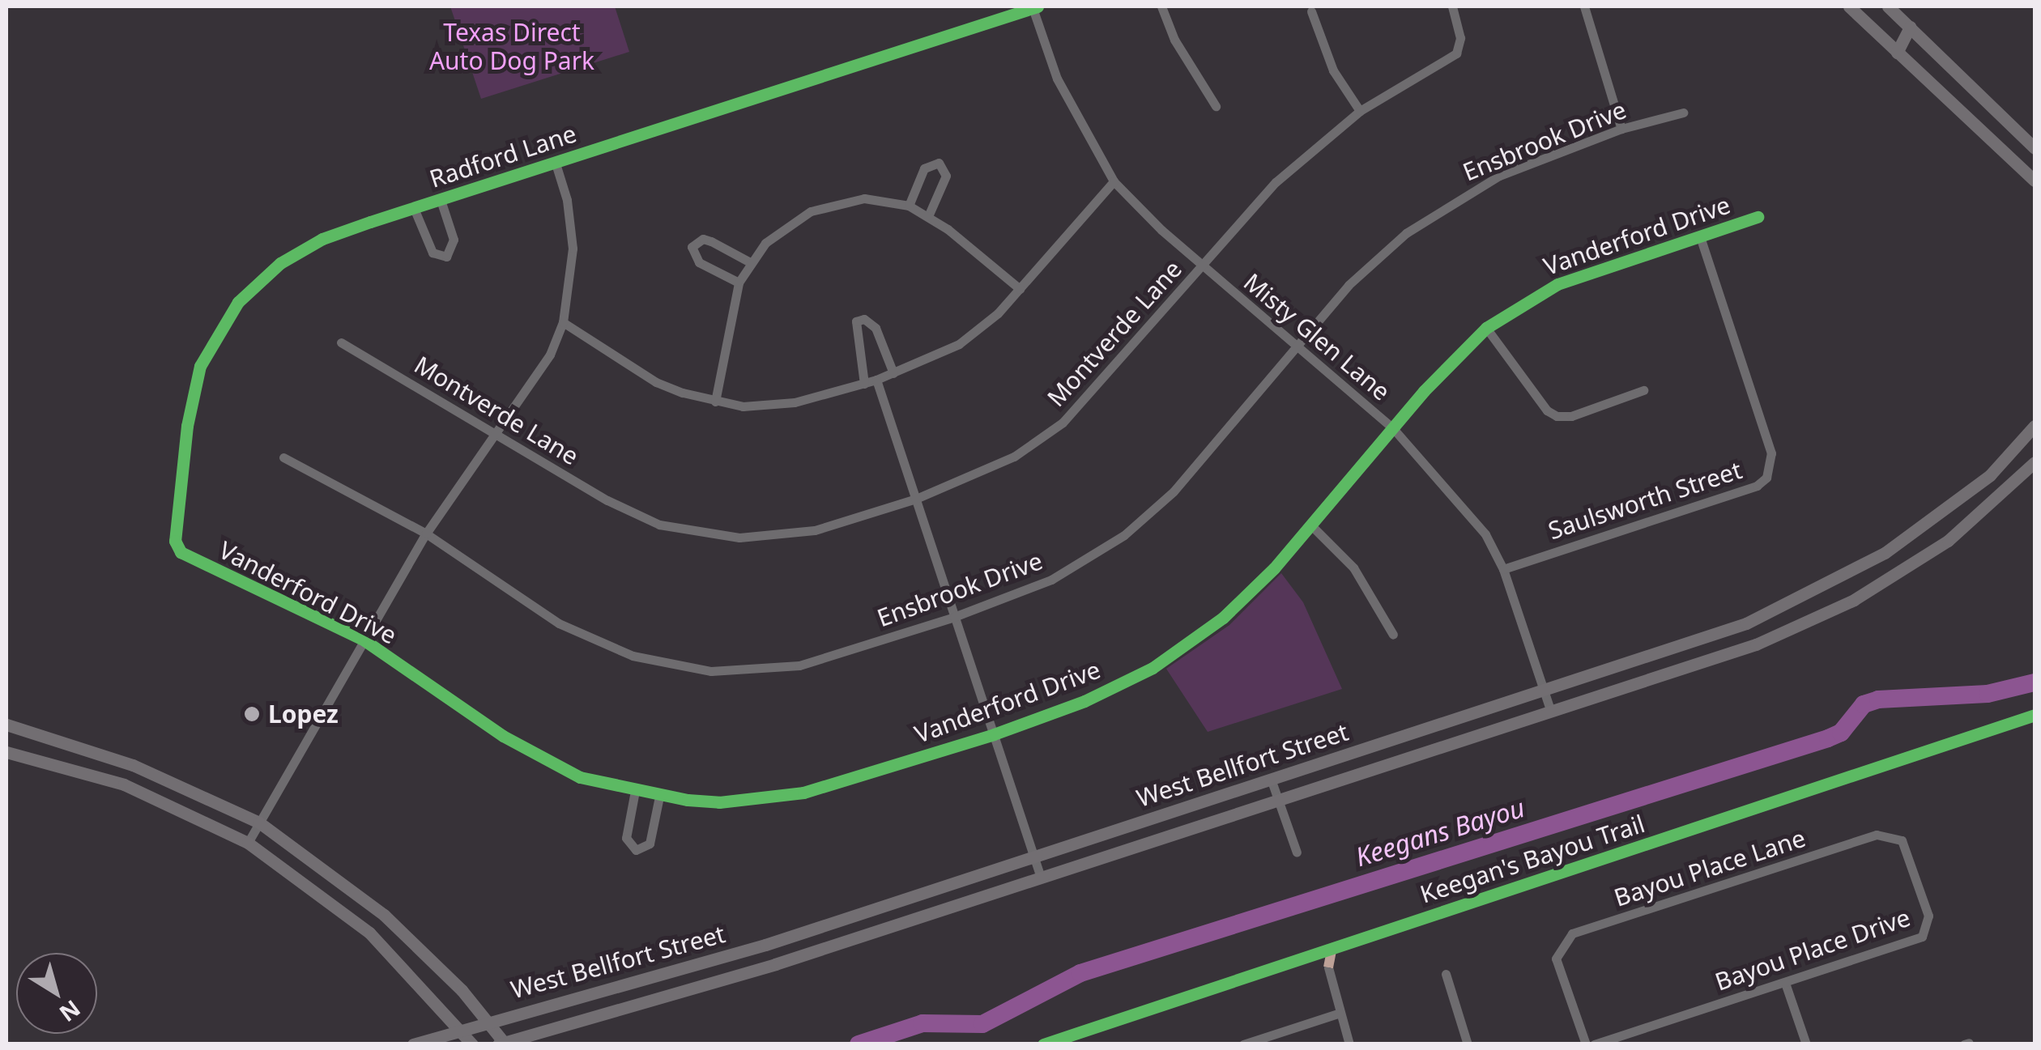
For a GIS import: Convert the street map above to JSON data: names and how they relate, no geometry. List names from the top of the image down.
{
  "streets": {
    "main road": ["West Bellfort Street"],
    "street": [
      "Ensbrook Drive",
      "Radford Lane",
      "Vanderford Drive",
      "Montverde Lane",
      "Misty Glen Lane",
      "Saulsworth Street",
      "Bayou Place Lane",
      "Bayou Place Drive"
    ],
    "cycle path": ["Keegan's Bayou Trail"]
  },
  "crossings": [
    ["Ensbrook Drive", "Misty Glen Lane"],
    ["Radford Lane", "Vanderford Drive"],
    ["Radford Lane", "Misty Glen Lane"],
    ["Vanderford Drive", "Misty Glen Lane"],
    ["Vanderford Drive", "Saulsworth Street"],
    ["Montverde Lane", "Misty Glen Lane"],
    ["Misty Glen Lane", "Saulsworth Street"],
    ["Misty Glen Lane", "West Bellfort Street"],
    ["Bayou Place Lane", "Bayou Place Drive"]
  ],
  "water": ["Keegans Bayou"],
  "parks": ["Texas Direct Auto Dog Park"],
  "places": ["Lopez"],
  "north": "bottom right"
}
